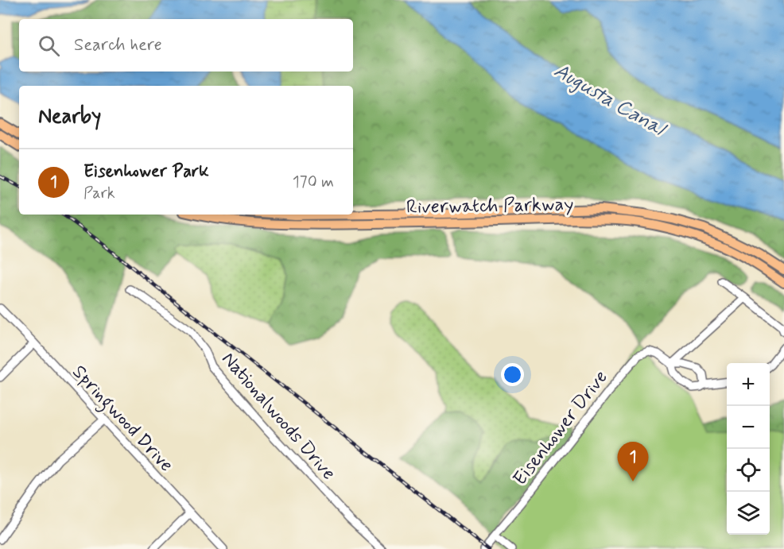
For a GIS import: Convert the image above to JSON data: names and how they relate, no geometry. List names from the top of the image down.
{
  "streets": {
    "main road": ["Riverwatch Parkway"],
    "street": ["Nationalwoods Drive", "Springwood Drive", "Eisenhower Drive"]
  },
  "water": ["Augusta Canal"],
  "page": {
    "search": "Search here",
    "heading": "Nearby",
    "list": [
      {
        "mark": "1",
        "name": "Eisenhower Park",
        "note": "Park",
        "value": "170 m"
      }
    ],
    "map_buttons": ["+", "−"],
    "pins": "1"
  }
}
